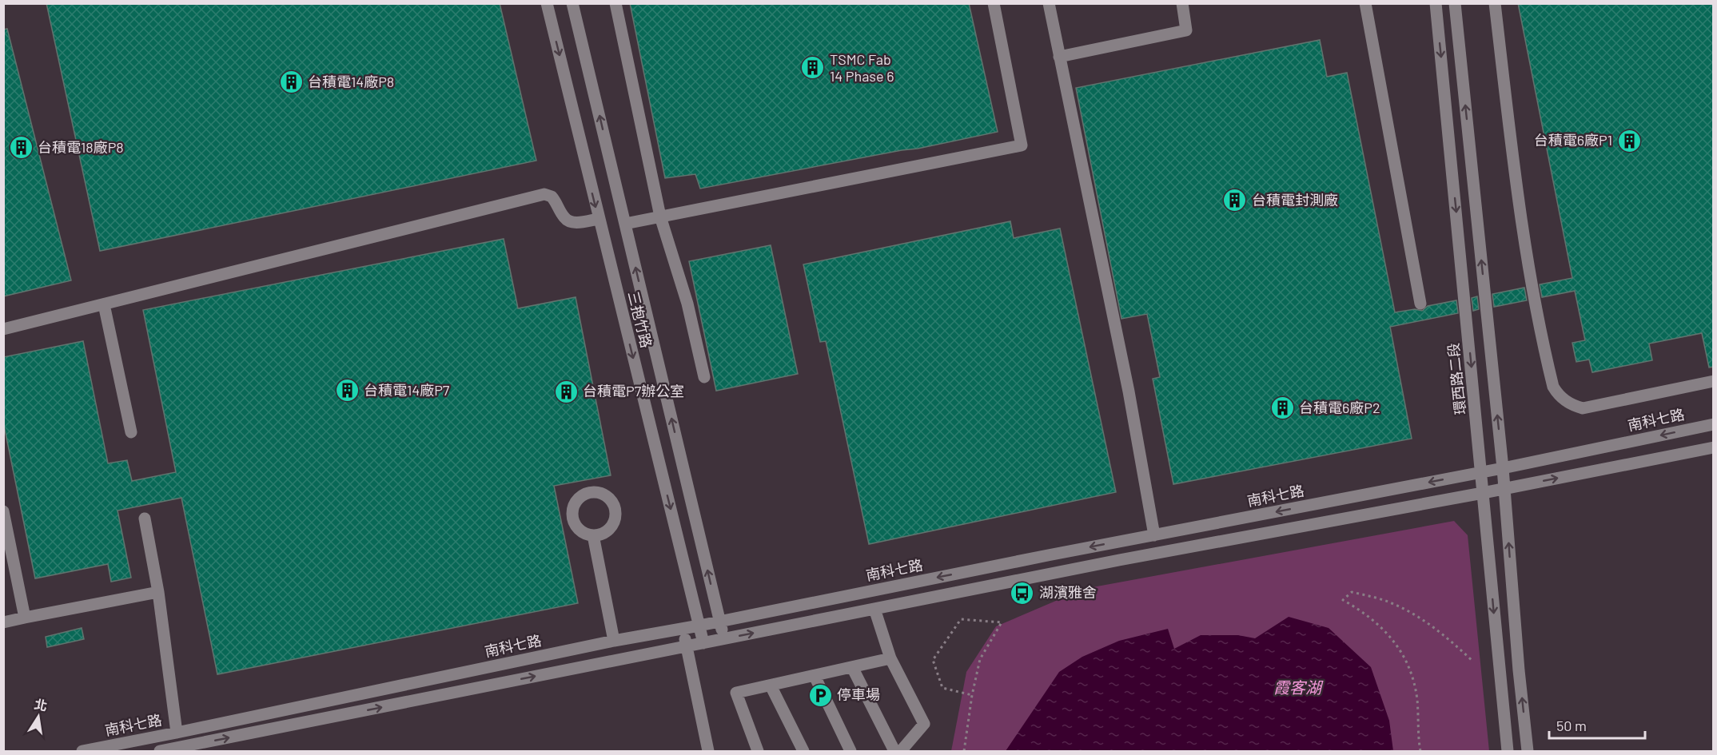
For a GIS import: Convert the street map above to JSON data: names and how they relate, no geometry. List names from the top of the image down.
{
  "streets": {
    "street": ["三抱竹路", "環西路二段", "南科七路"]
  },
  "crossings": [
    ["三抱竹路", "南科七路"],
    ["環西路二段", "南科七路"]
  ],
  "water": ["霞客湖"],
  "places": {
    "building": [
      "TSMC Fab 14 Phase 6",
      "台積電14廠P8",
      "台積電6廠P1",
      "台積電18廠P8",
      "台積電封測廠",
      "台積電14廠P7",
      "台積電P7辦公室",
      "台積電6廠P2"
    ],
    "bus stop": ["湖濱雅舍"],
    "parking": ["停車場"]
  },
  "scale_bar": "50 m",
  "north": "top"
}
